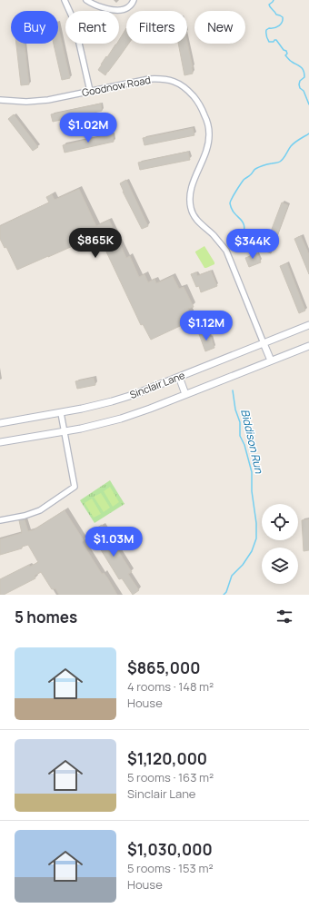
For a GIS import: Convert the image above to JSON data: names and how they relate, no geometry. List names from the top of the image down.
{
  "streets": {
    "street": ["Goodnow Road", "Sinclair Lane"]
  },
  "crossings": [
    ["Goodnow Road", "Sinclair Lane"]
  ],
  "water": ["Biddison Run"],
  "page": {
    "chip": [
      "Buy",
      "Rent",
      "Filters",
      "New"
    ],
    "price": [
      "$1.02M",
      "$865K",
      "$344K",
      "$1.12M",
      "$1.03M"
    ],
    "heading": "5 homes",
    "list": [
      {
        "name": "$865,000",
        "note": "4 rooms · 148 m² · House"
      },
      {
        "name": "$1,120,000",
        "note": "5 rooms · 163 m² · Sinclair Lane"
      },
      {
        "name": "$1,030,000",
        "note": "5 rooms · 153 m² · House"
      }
    ]
  }
}
